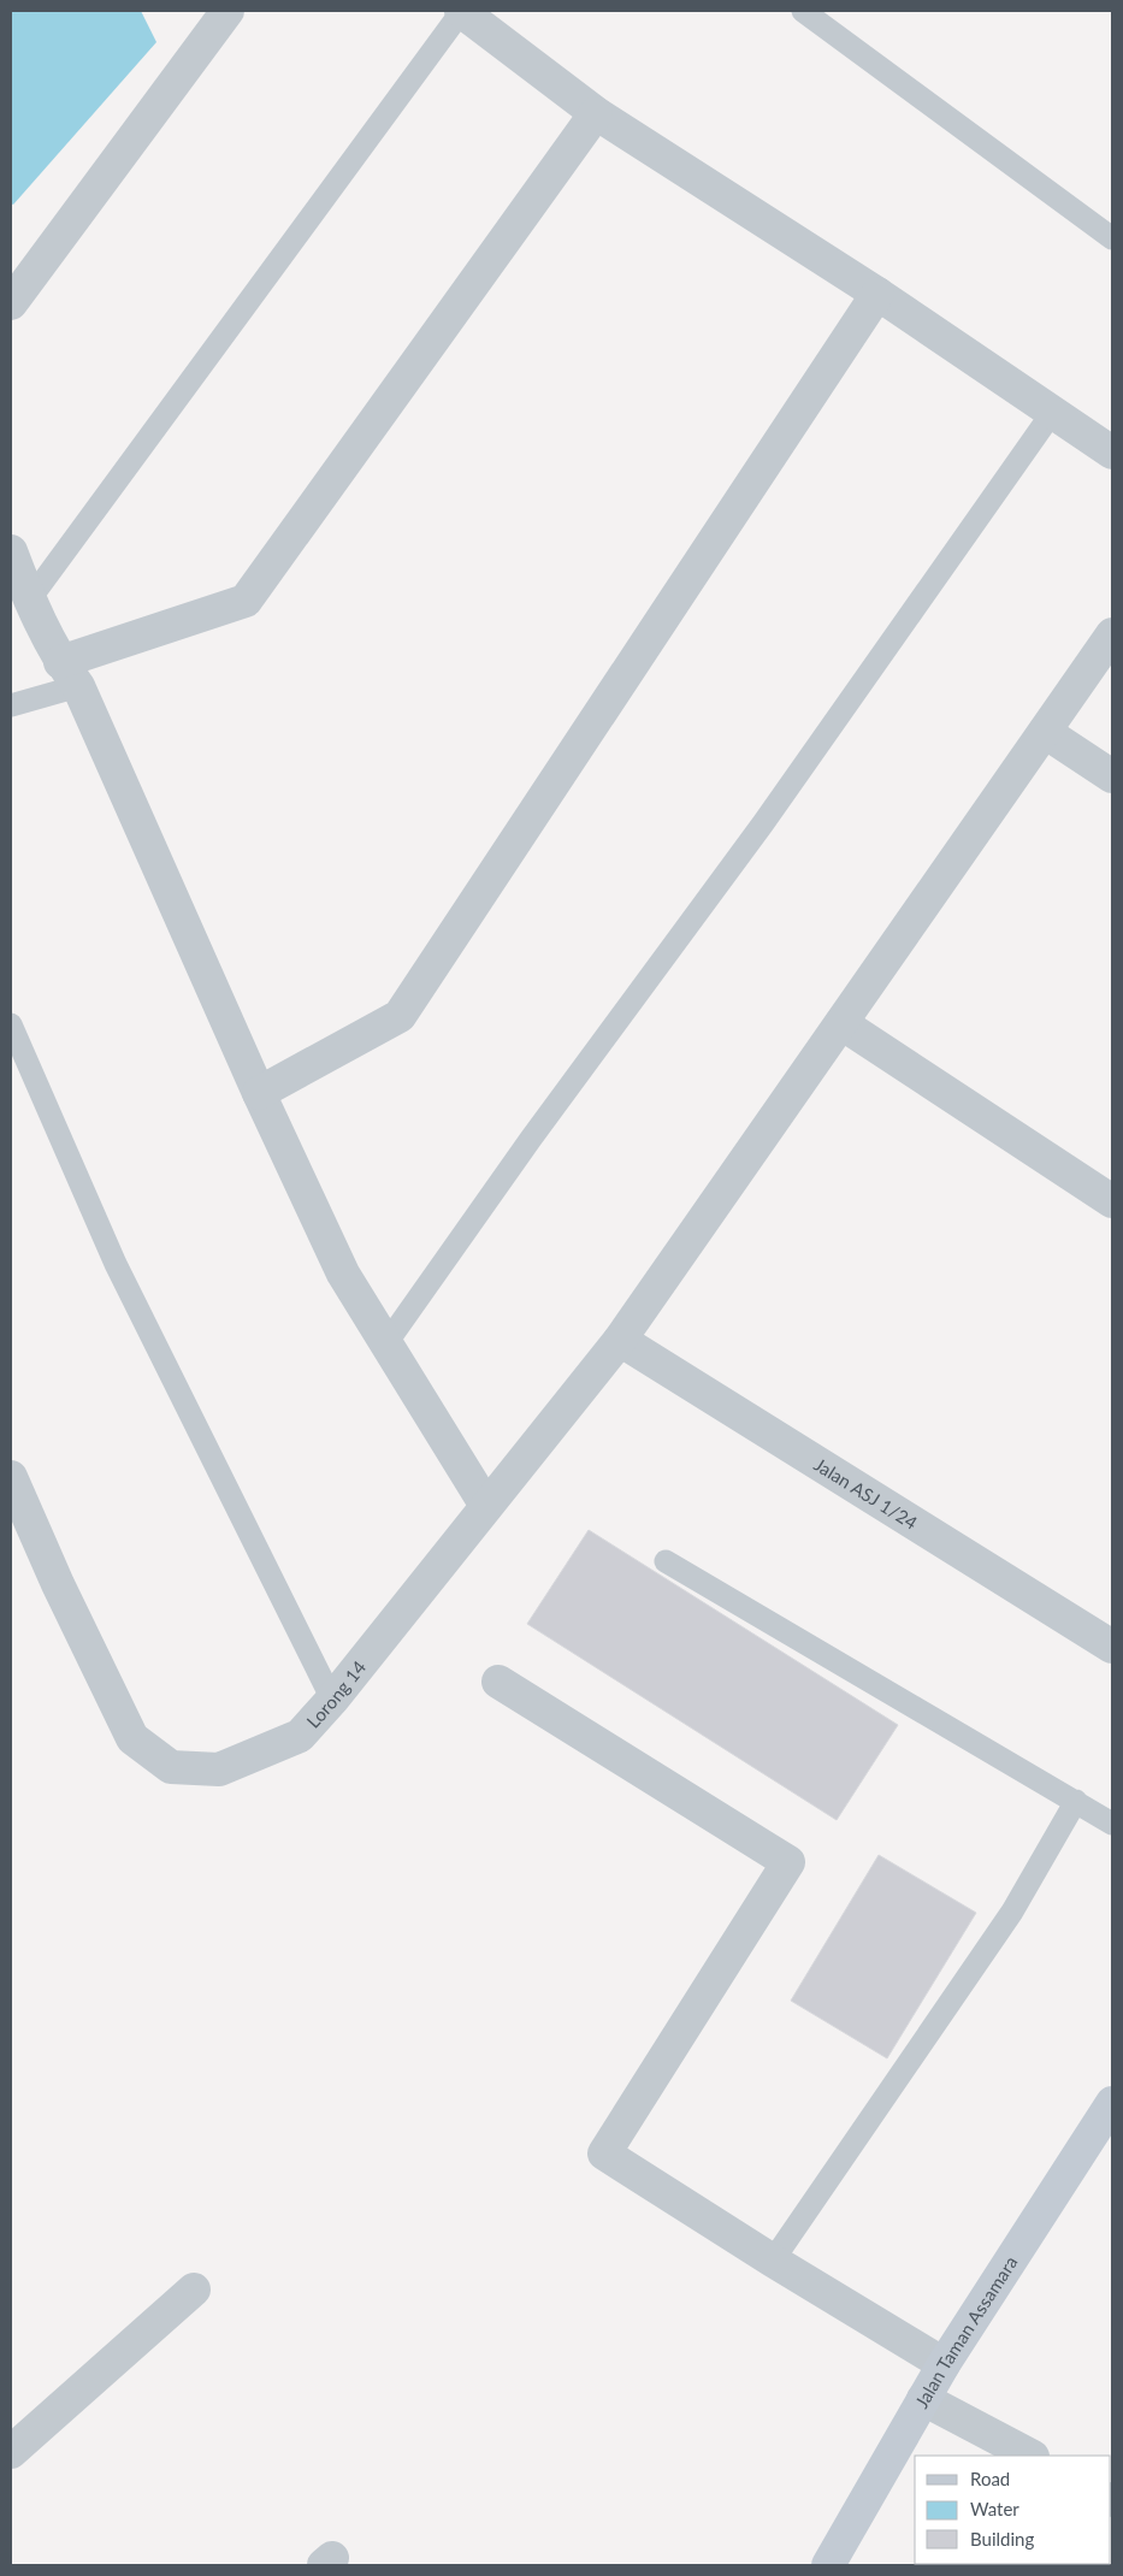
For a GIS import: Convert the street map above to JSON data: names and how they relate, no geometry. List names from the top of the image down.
{
  "streets": {
    "street": ["Jalan ASJ 1/24", "Lorong 14", "Jalan Taman Assamara"]
  },
  "crossings": [
    ["Jalan ASJ 1/24", "Lorong 14"]
  ],
  "legend": ["Road", "Water", "Building"]
}
